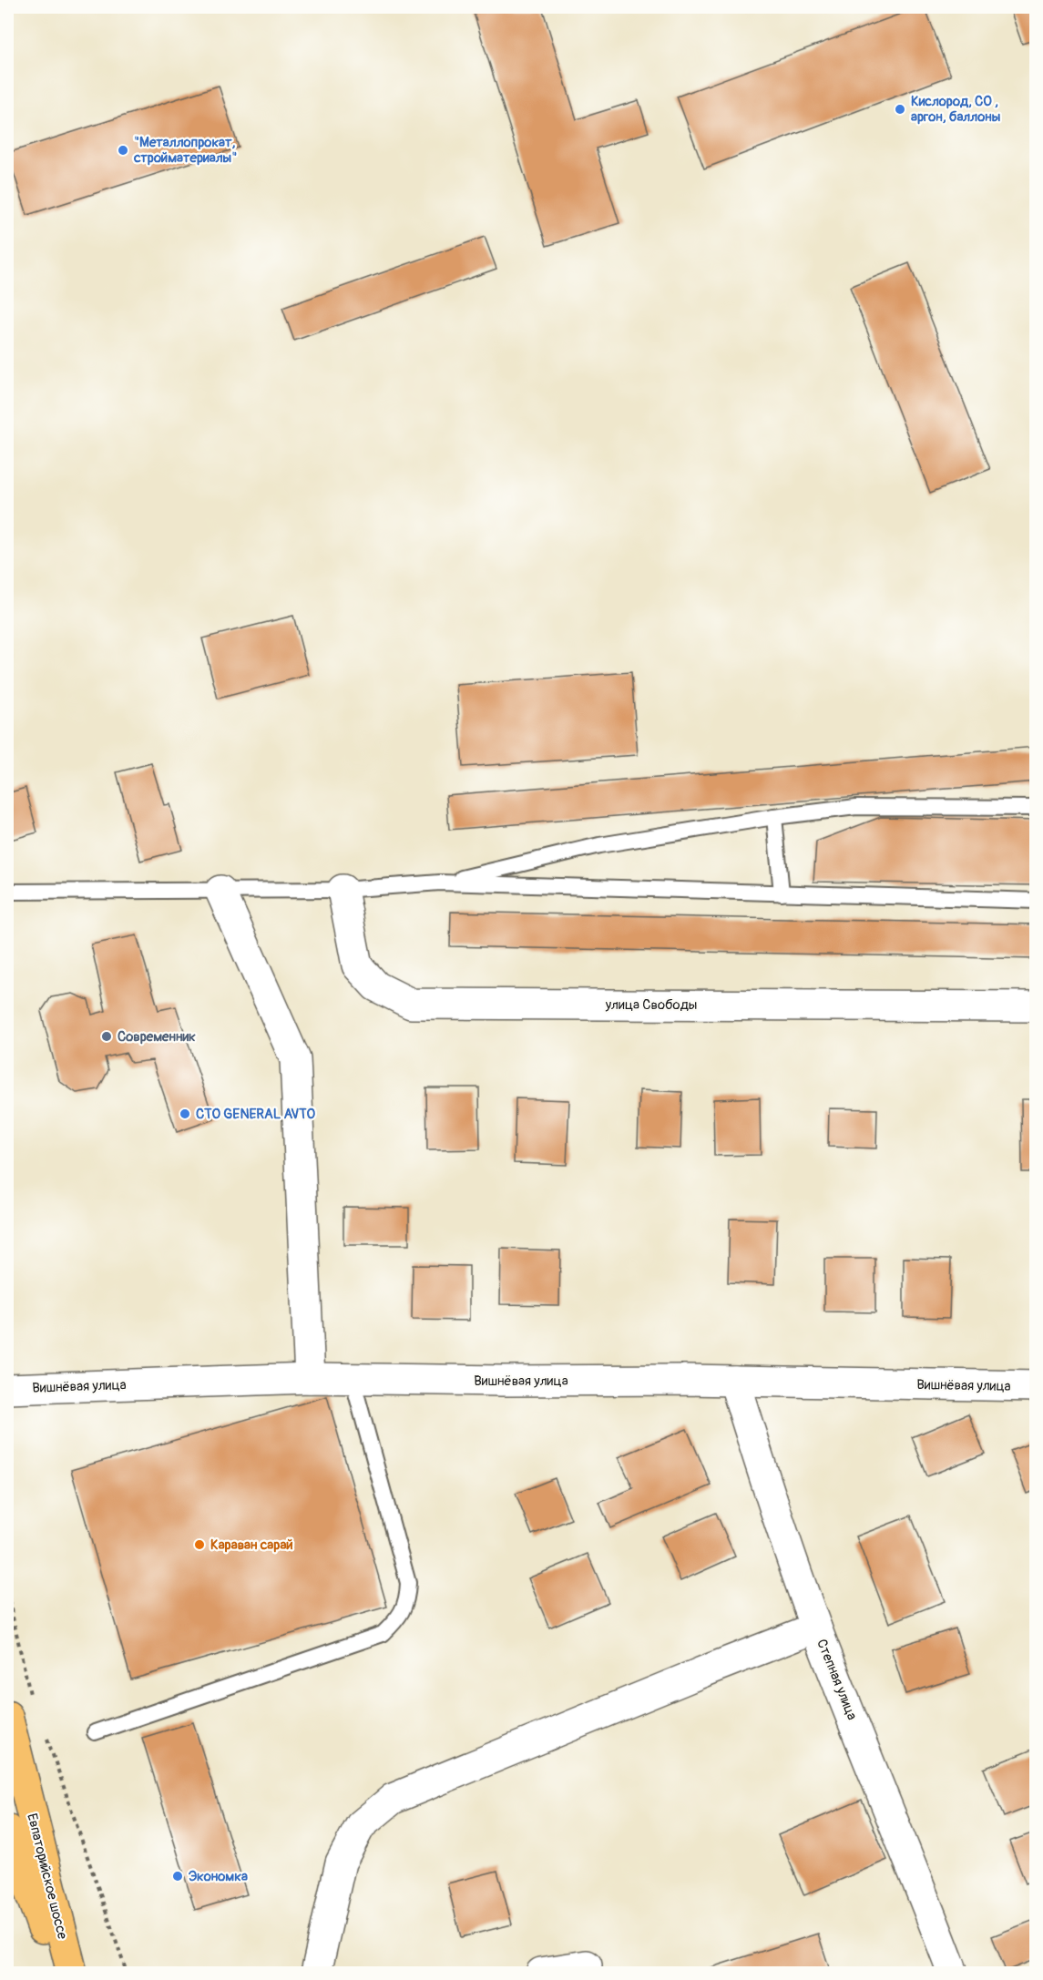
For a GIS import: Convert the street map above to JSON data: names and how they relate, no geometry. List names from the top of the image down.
{
  "streets": {
    "main road": ["Евпаторийское шоссе"],
    "street": ["улица Свободы", "Вишнёвая улица", "Степная улица"]
  },
  "crossings": [
    ["Вишнёвая улица", "Степная улица"]
  ],
  "places": [
    "Кислород, СО , аргон, баллоны",
    "\"Металлопрокат, стройматериалы\"",
    "Современник",
    "СТО GENERAL AVTO",
    "Караван сарай",
    "Экономка"
  ]
}
